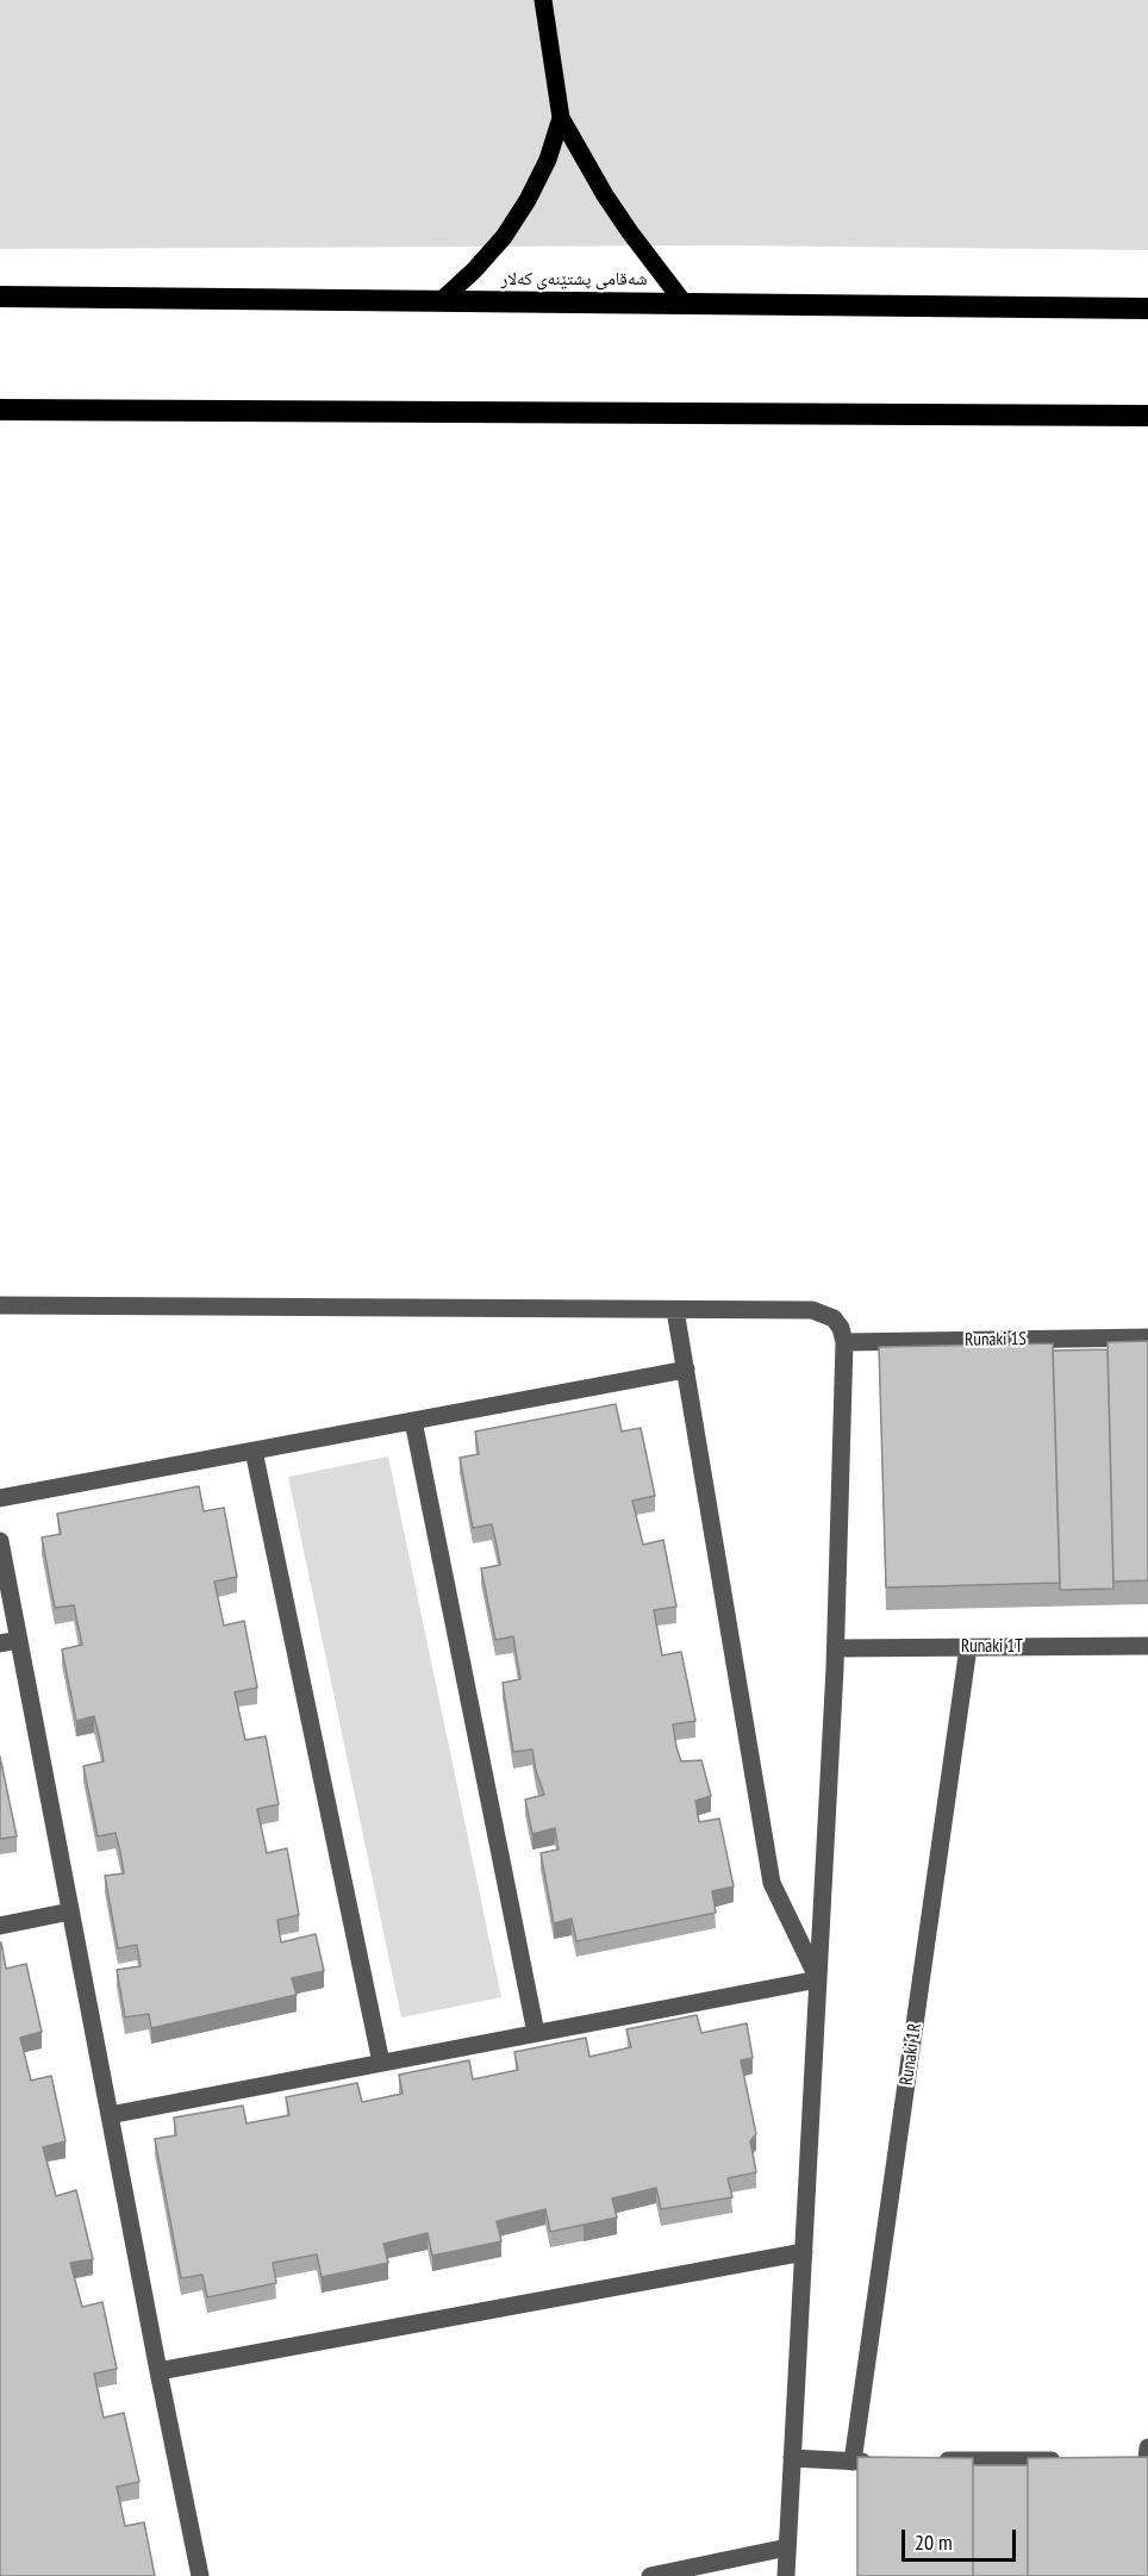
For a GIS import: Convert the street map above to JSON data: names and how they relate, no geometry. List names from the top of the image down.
{
  "streets": {
    "highway": ["شەقامی پشتێنەی کەلار"],
    "street": ["Runaki 1S", "Runaki 1T", "Runaki 1R"]
  },
  "crossings": [
    ["Runaki 1T", "Runaki 1R"]
  ],
  "scale_bar": "20 m"
}
